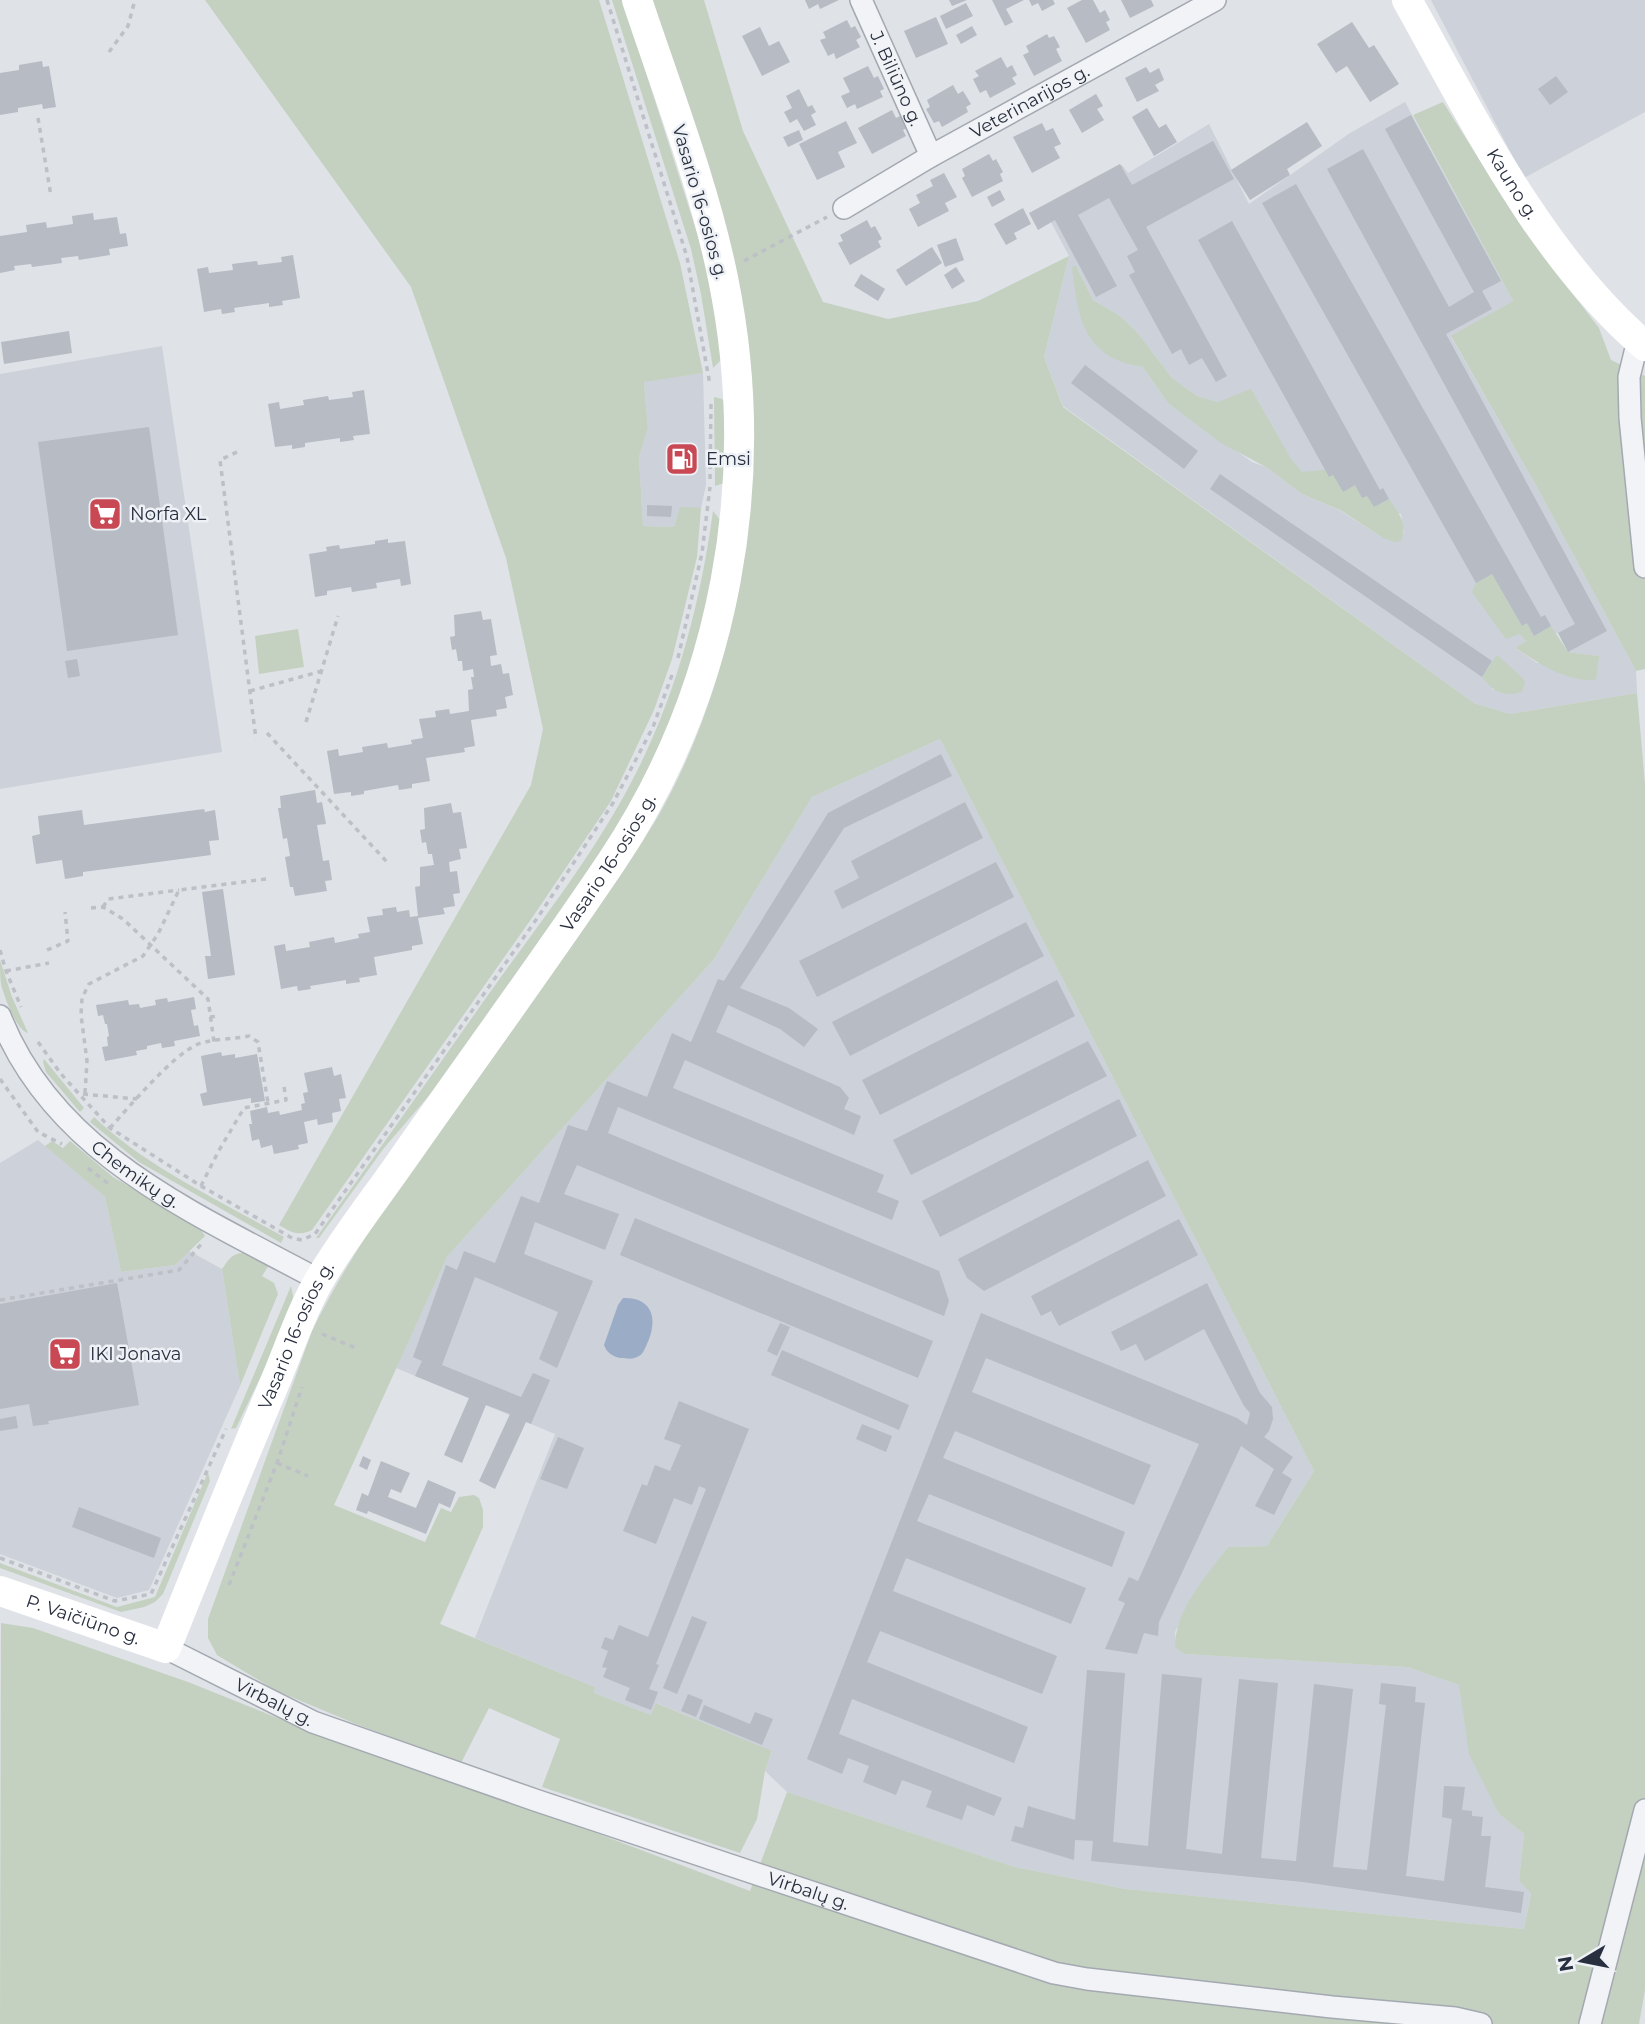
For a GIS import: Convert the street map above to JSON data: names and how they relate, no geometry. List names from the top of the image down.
{
  "streets": {
    "main road": ["Kauno g.", "Vasario 16-osios g.", "P. Vaičiūno g."],
    "street": [
      "J. Biliūno g.",
      "Veterinarijos g.",
      "Chemikų g.",
      "Virbalų g."
    ]
  },
  "crossings": [
    ["J. Biliūno g.", "Veterinarijos g."],
    ["Vasario 16-osios g.", "Chemikų g."],
    ["Vasario 16-osios g.", "P. Vaičiūno g."],
    ["Vasario 16-osios g.", "Virbalų g."],
    ["P. Vaičiūno g.", "Virbalų g."]
  ],
  "places": {
    "fuel station": ["Emsi"],
    "supermarket": ["Norfa XL", "IKI Jonava"]
  },
  "north": "left"
}
